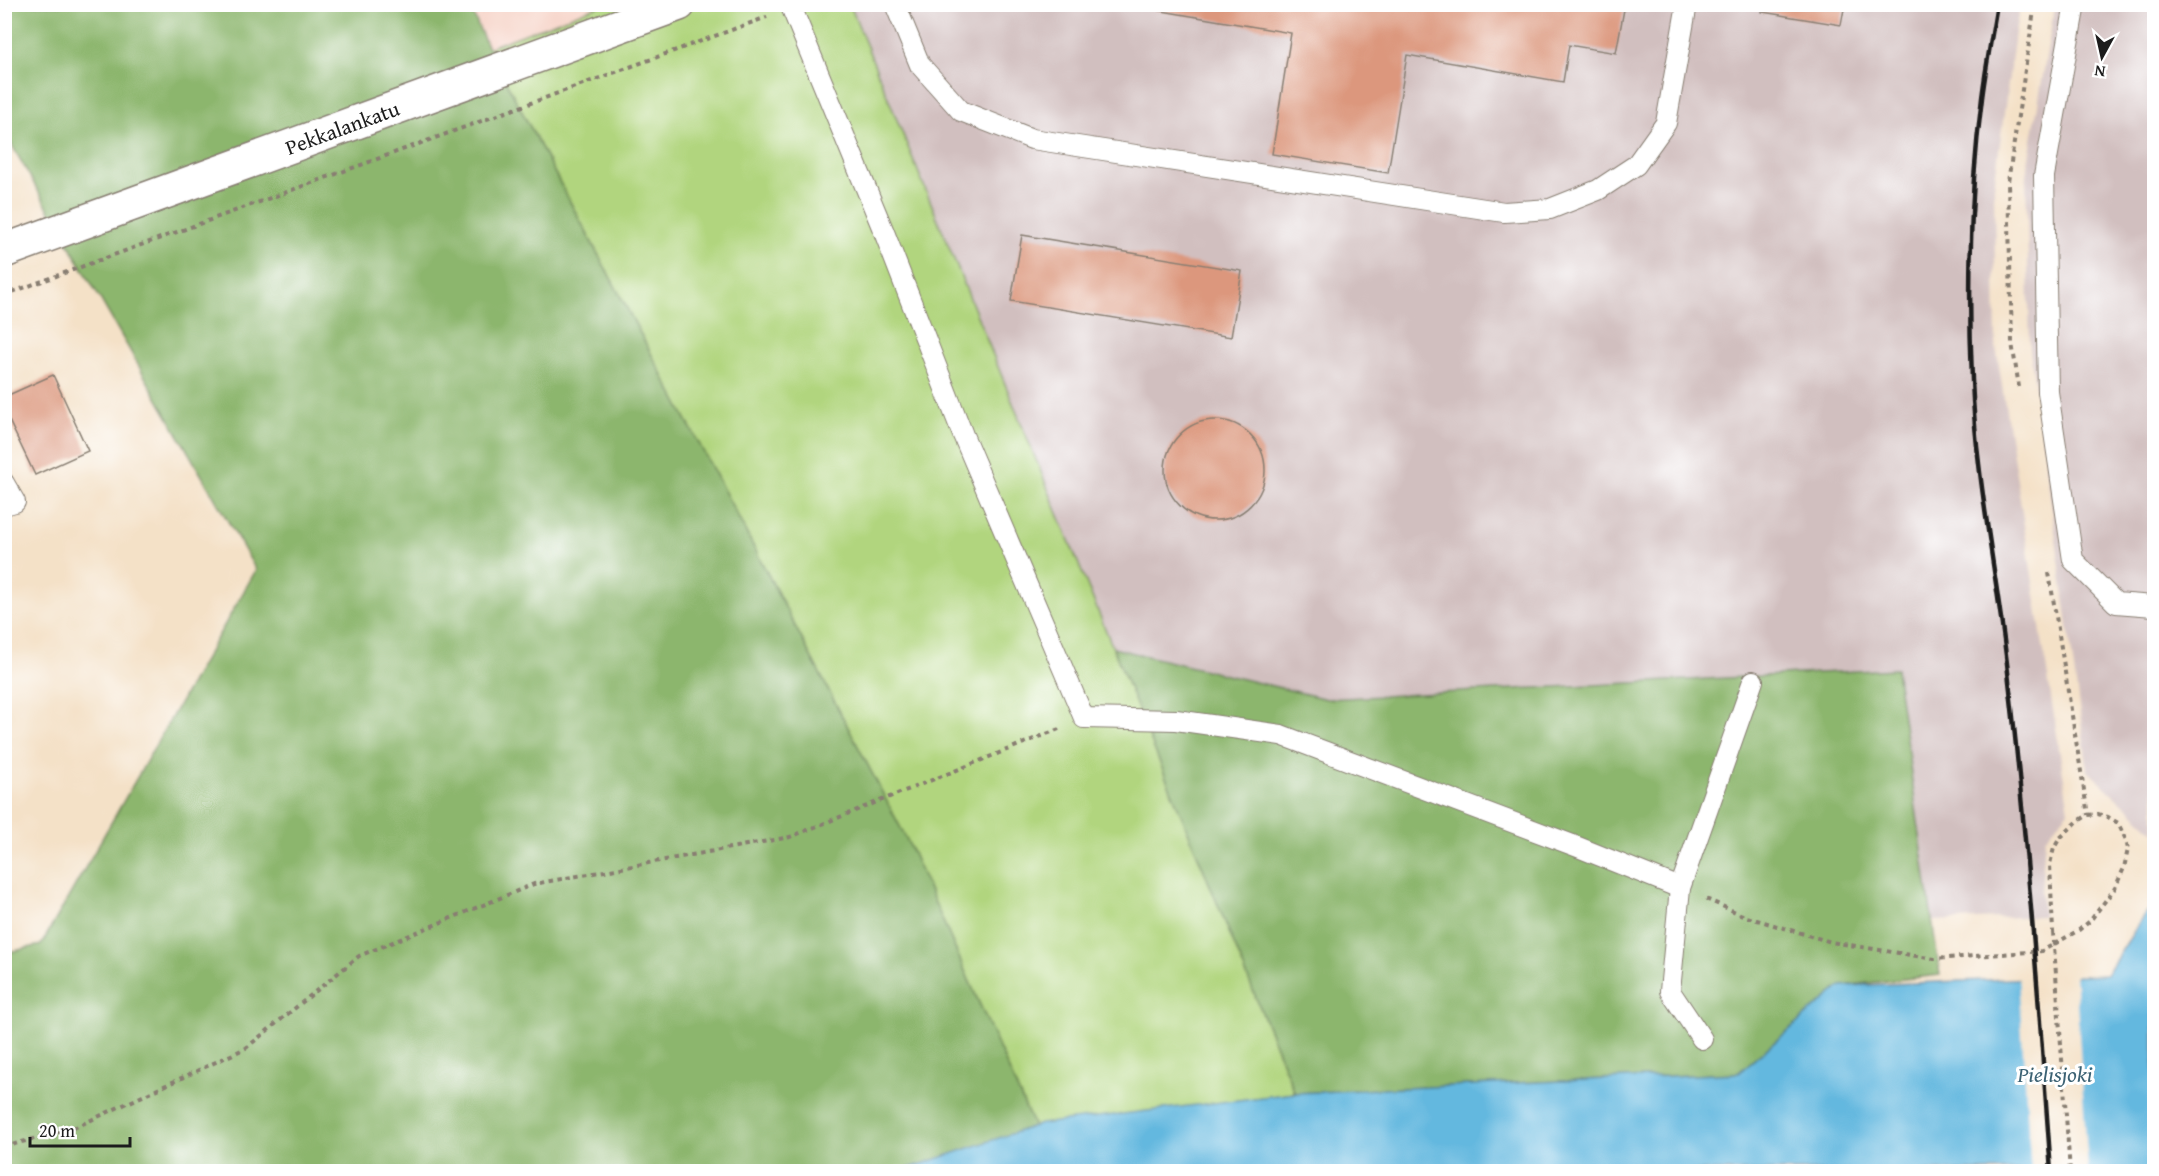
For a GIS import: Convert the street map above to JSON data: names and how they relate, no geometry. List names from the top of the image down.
{
  "streets": {
    "street": ["Pekkalankatu"]
  },
  "water": ["Pielisjoki"],
  "scale_bar": "20 m",
  "north": "bottom"
}
